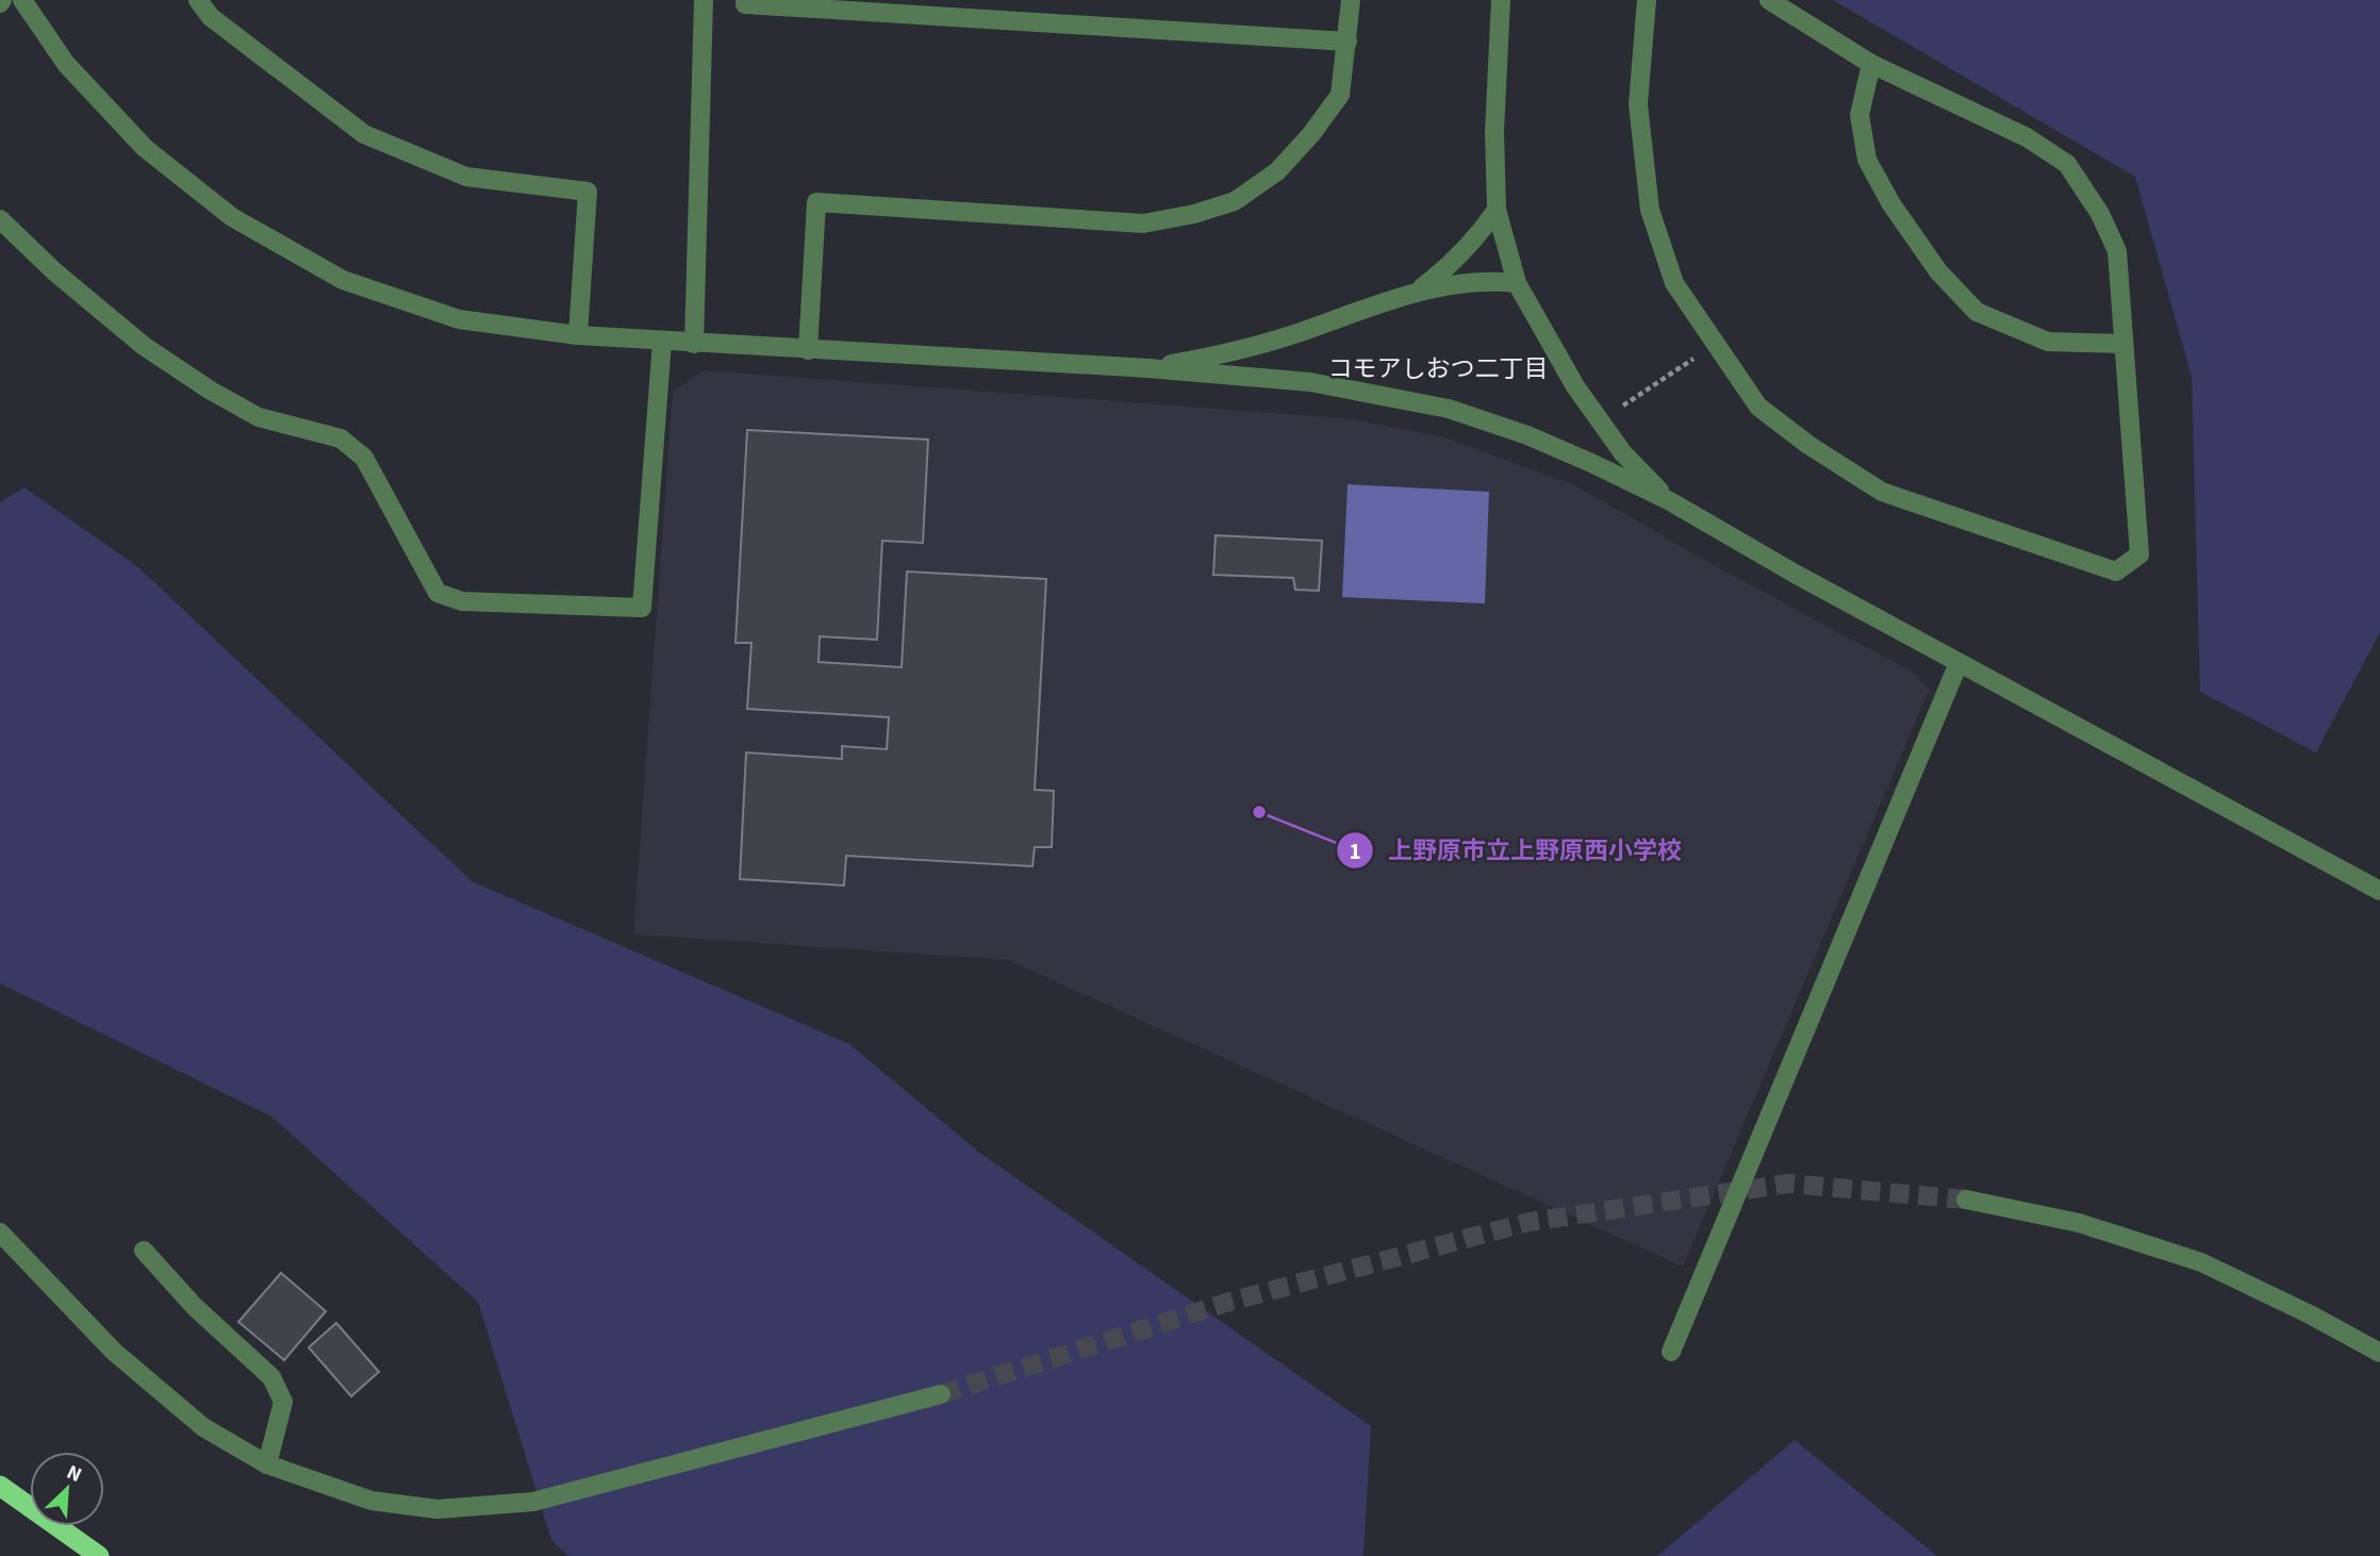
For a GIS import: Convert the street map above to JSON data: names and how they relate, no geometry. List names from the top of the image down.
{
  "districts": ["コモアしおつ二丁目"],
  "places": ["上野原市立上野原西小学校"],
  "north": "top right"
}
